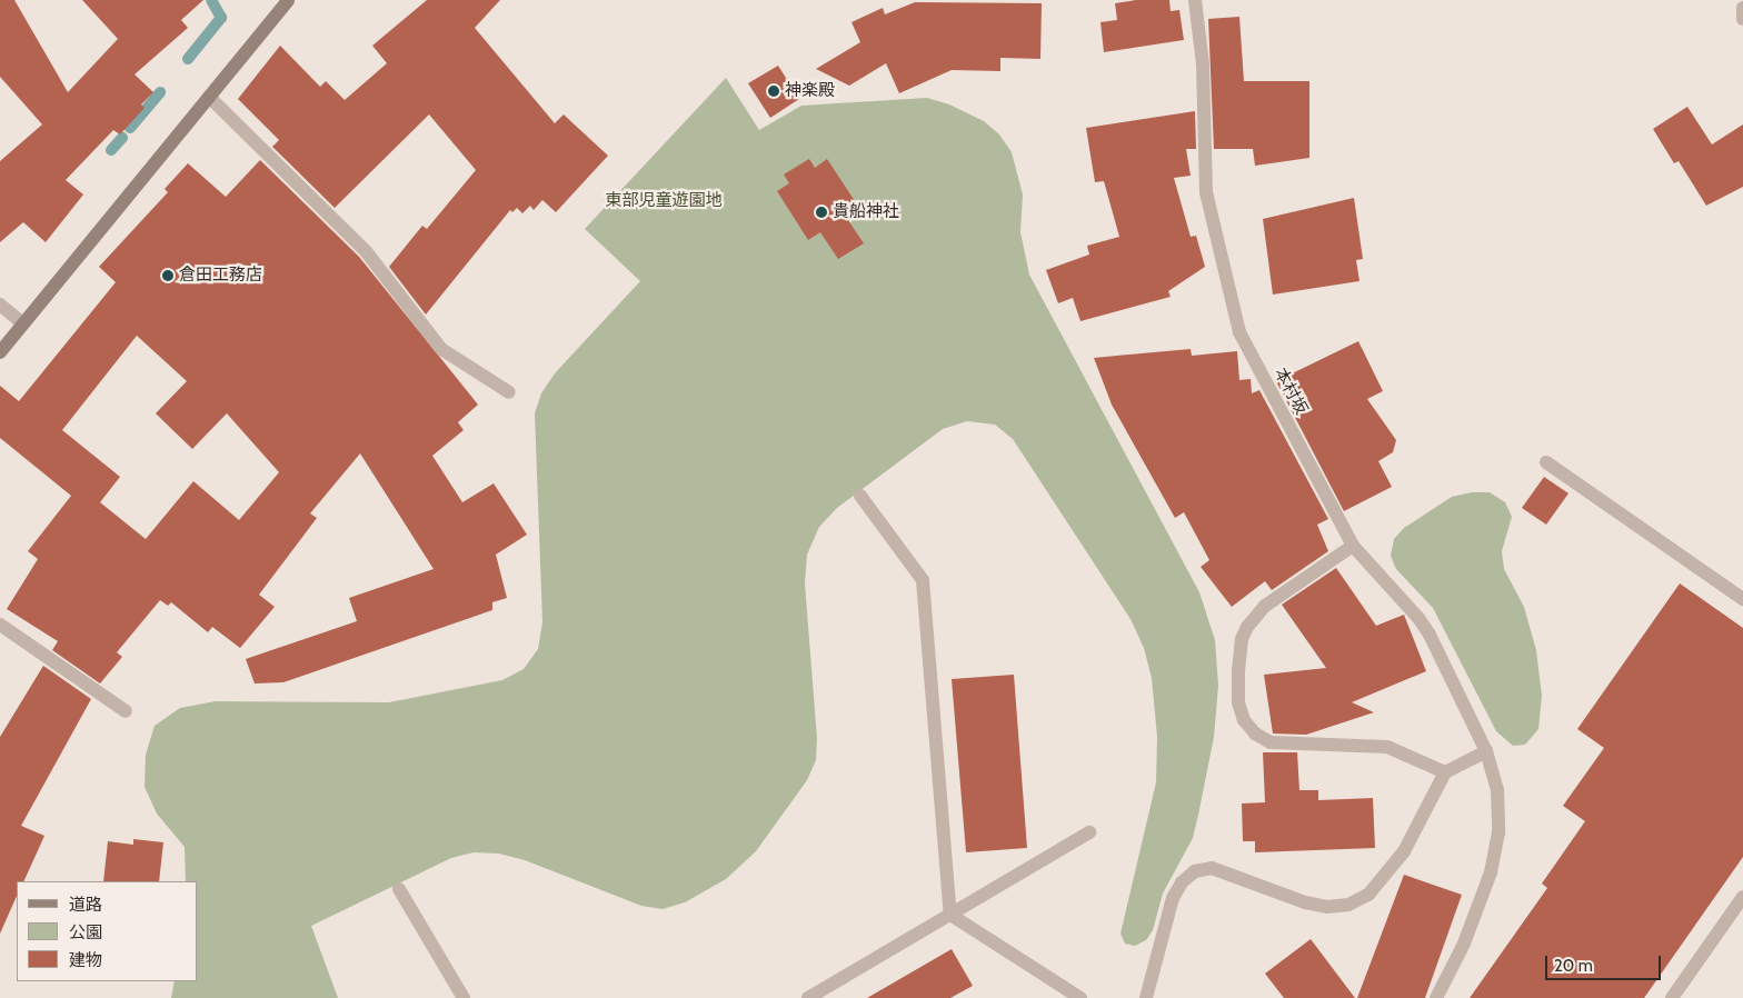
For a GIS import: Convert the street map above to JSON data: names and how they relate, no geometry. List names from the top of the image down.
{
  "streets": {
    "street": ["本村坂"]
  },
  "parks": ["東部児童遊園地"],
  "places": ["神楽殿", "貴船神社", "倉田工務店"],
  "legend": ["道路", "公園", "建物"],
  "scale_bar": "20 m"
}
